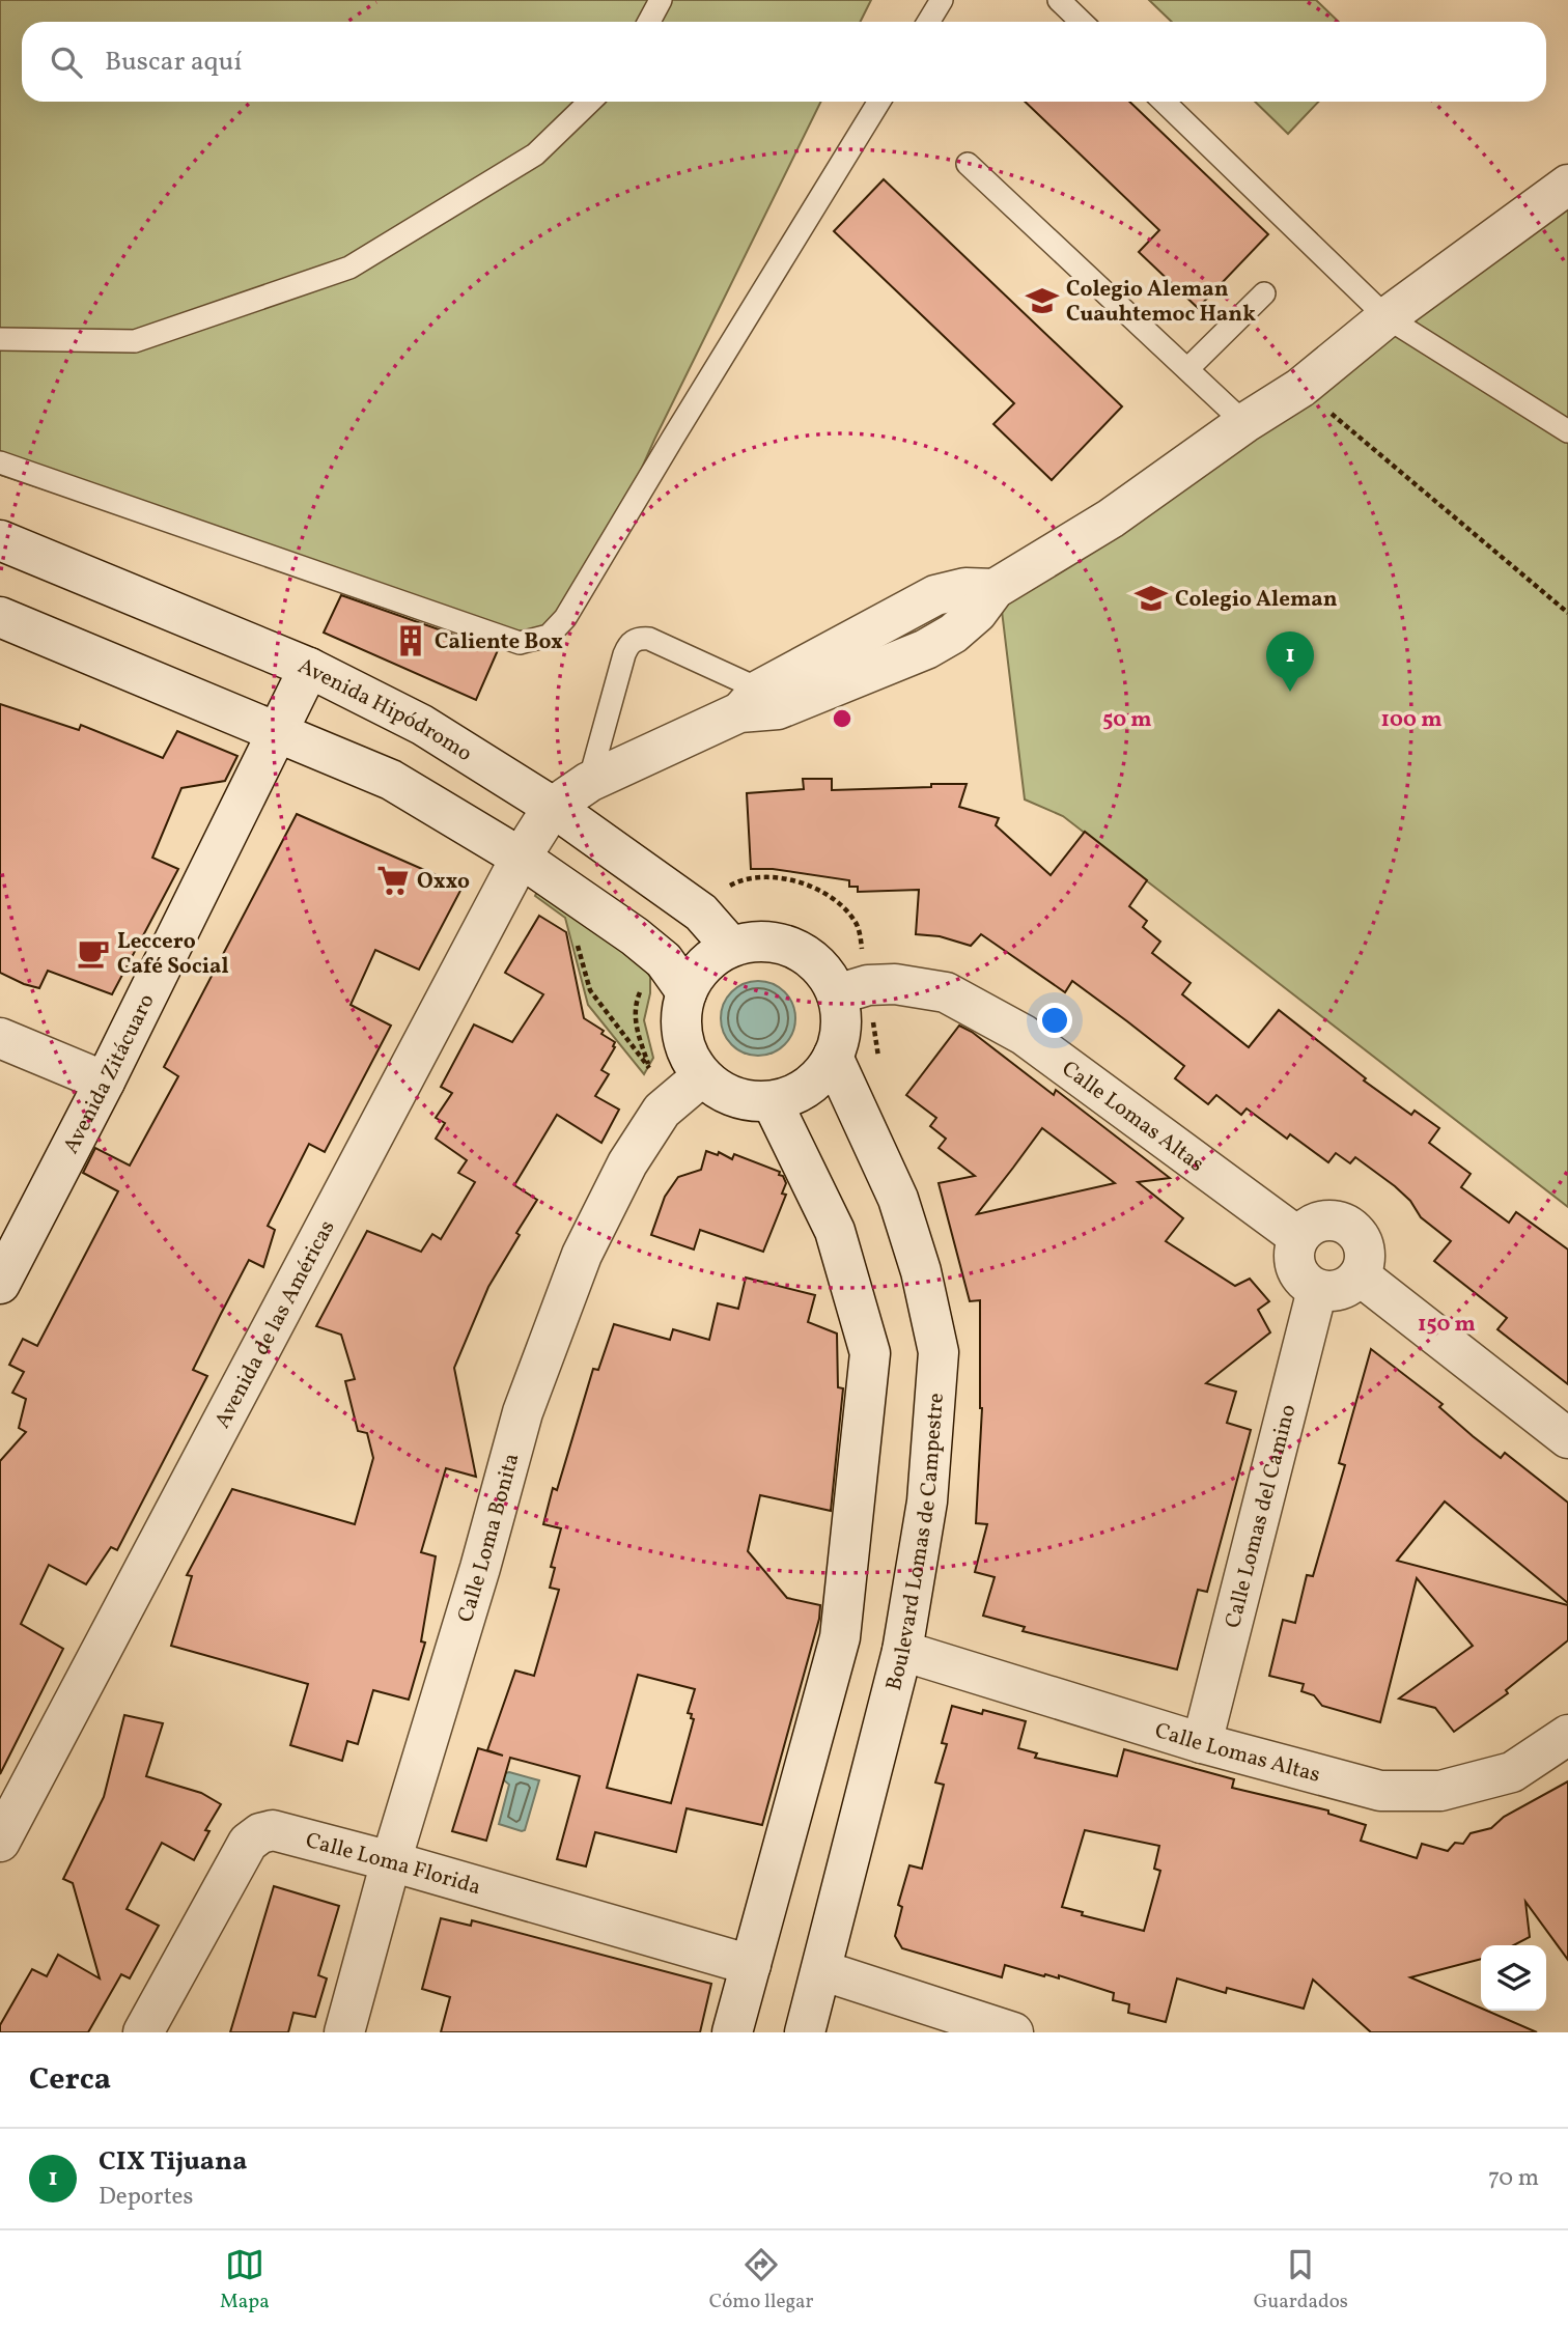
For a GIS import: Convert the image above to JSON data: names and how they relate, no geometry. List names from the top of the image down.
{
  "streets": {
    "street": [
      "Avenida Hipódromo",
      "Avenida Zitácuaro",
      "Calle Lomas Altas",
      "Avenida de las Américas",
      "Calle Lomas del Camino",
      "Calle Loma Bonita",
      "Boulevard Lomas de Campestre",
      "Calle Loma Florida"
    ]
  },
  "crossings": [
    ["Avenida Hipódromo", "Avenida Zitácuaro"],
    ["Avenida Hipódromo", "Calle Lomas Altas"],
    ["Avenida Hipódromo", "Avenida de las Américas"],
    ["Avenida Hipódromo", "Calle Loma Bonita"],
    ["Avenida Hipódromo", "Boulevard Lomas de Campestre"],
    ["Calle Lomas Altas", "Calle Lomas del Camino"],
    ["Calle Lomas Altas", "Calle Loma Bonita"],
    ["Calle Lomas Altas", "Boulevard Lomas de Campestre"],
    ["Calle Loma Bonita", "Boulevard Lomas de Campestre"],
    ["Calle Loma Bonita", "Calle Loma Florida"]
  ],
  "places": {
    "school or university": ["Colegio Aleman Cuauhtemoc Hank", "Colegio Aleman"],
    "building": ["Caliente Box"],
    "supermarket": ["Oxxo"],
    "cafe": ["Leccero Café Social"]
  },
  "page": {
    "search": "Buscar aquí",
    "pins": "1",
    "heading": "Cerca",
    "list": [
      {
        "mark": "1",
        "name": "CIX Tijuana",
        "note": "Deportes",
        "value": "70 m"
      }
    ],
    "nav": ["Mapa", "Cómo llegar", "Guardados"]
  },
  "rings": ["50 m", "100 m", "150 m"]
}
